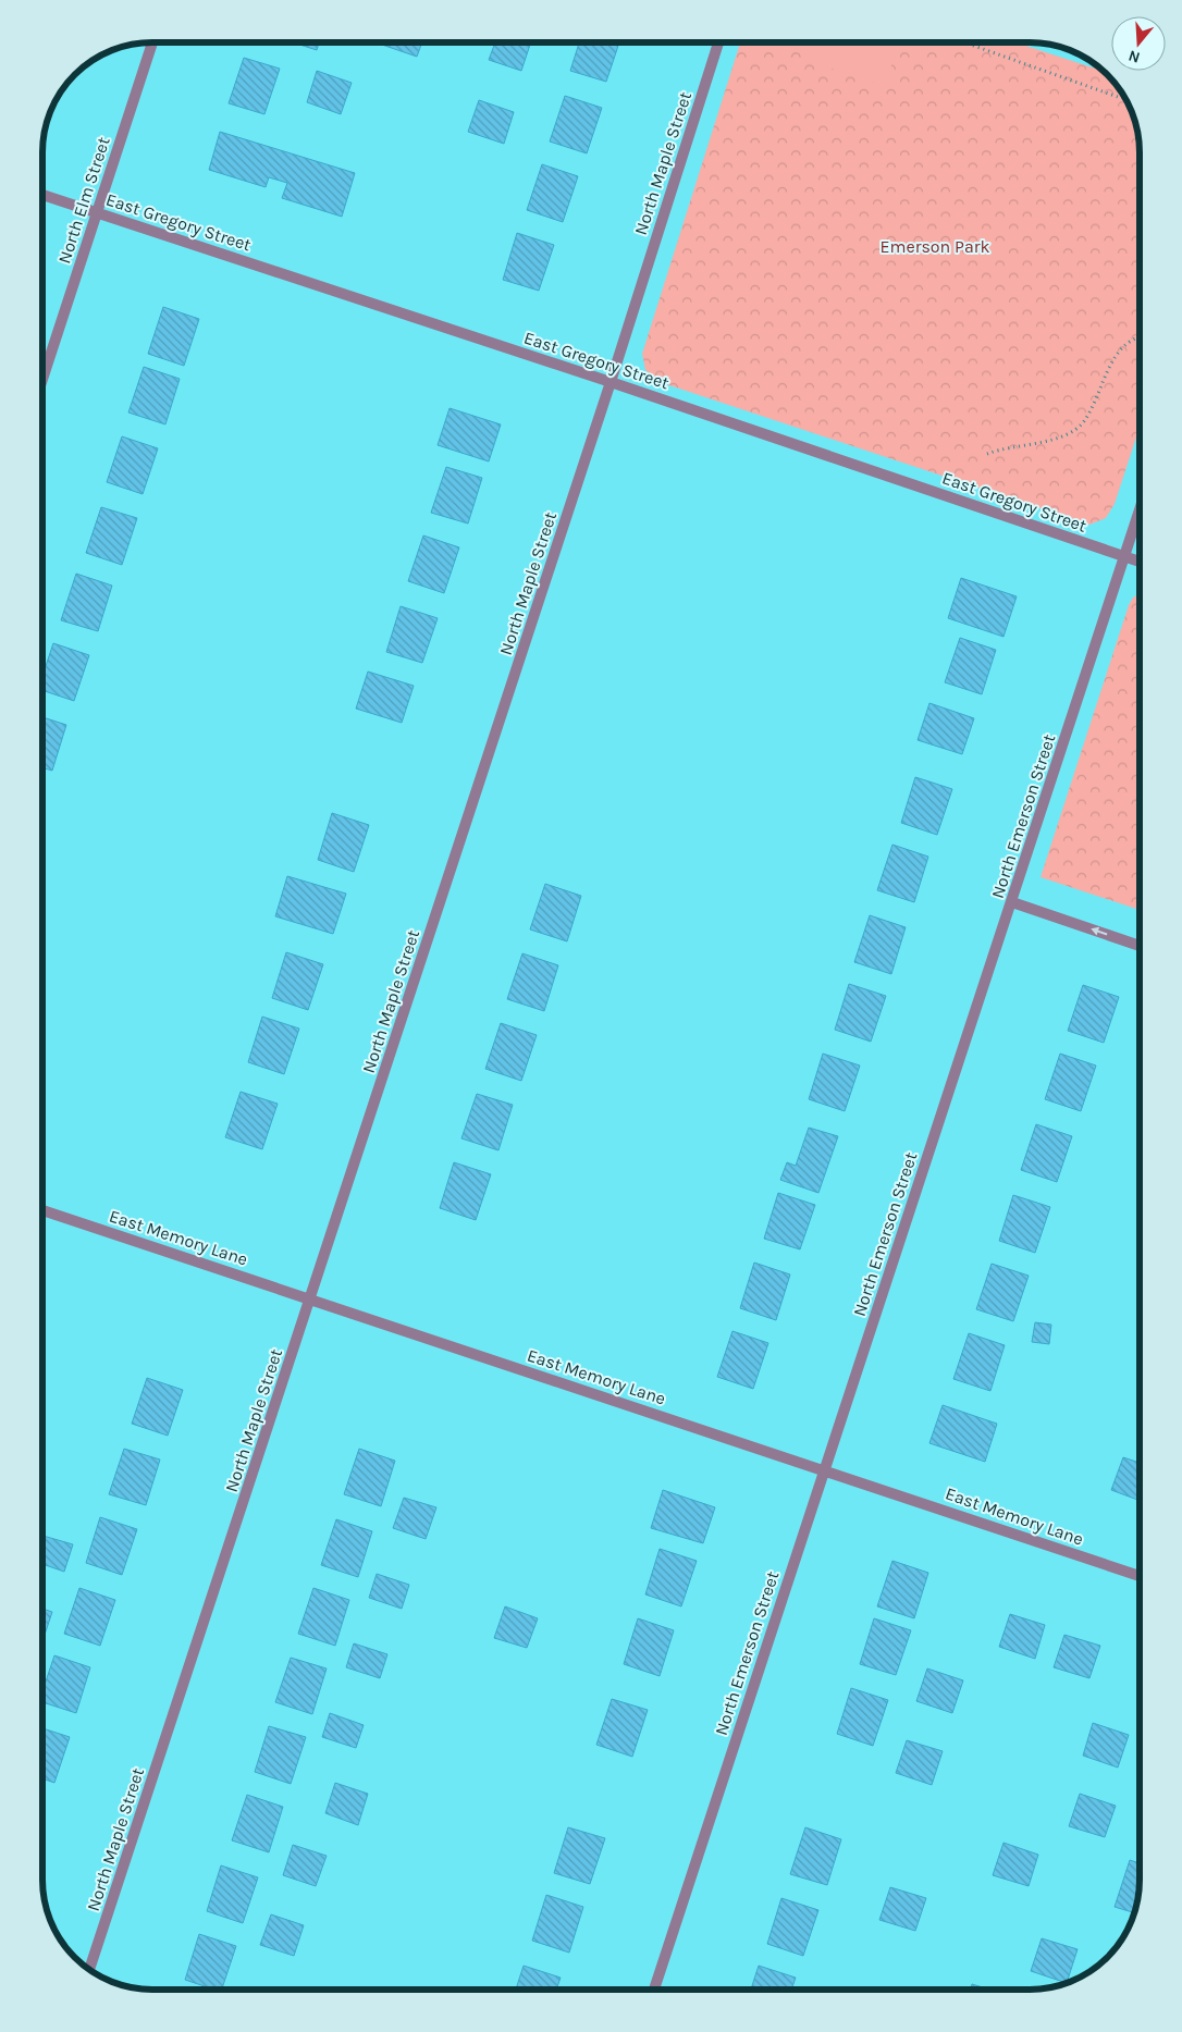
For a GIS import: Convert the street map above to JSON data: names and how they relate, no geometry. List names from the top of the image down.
{
  "streets": {
    "street": [
      "North Maple Street",
      "North Elm Street",
      "East Gregory Street",
      "North Emerson Street",
      "East Memory Lane"
    ]
  },
  "crossings": [
    ["North Maple Street", "East Gregory Street"],
    ["North Maple Street", "East Memory Lane"],
    ["North Elm Street", "East Gregory Street"],
    ["East Gregory Street", "North Emerson Street"],
    ["North Emerson Street", "East Memory Lane"]
  ],
  "parks": ["Emerson Park"],
  "north": "bottom"
}
